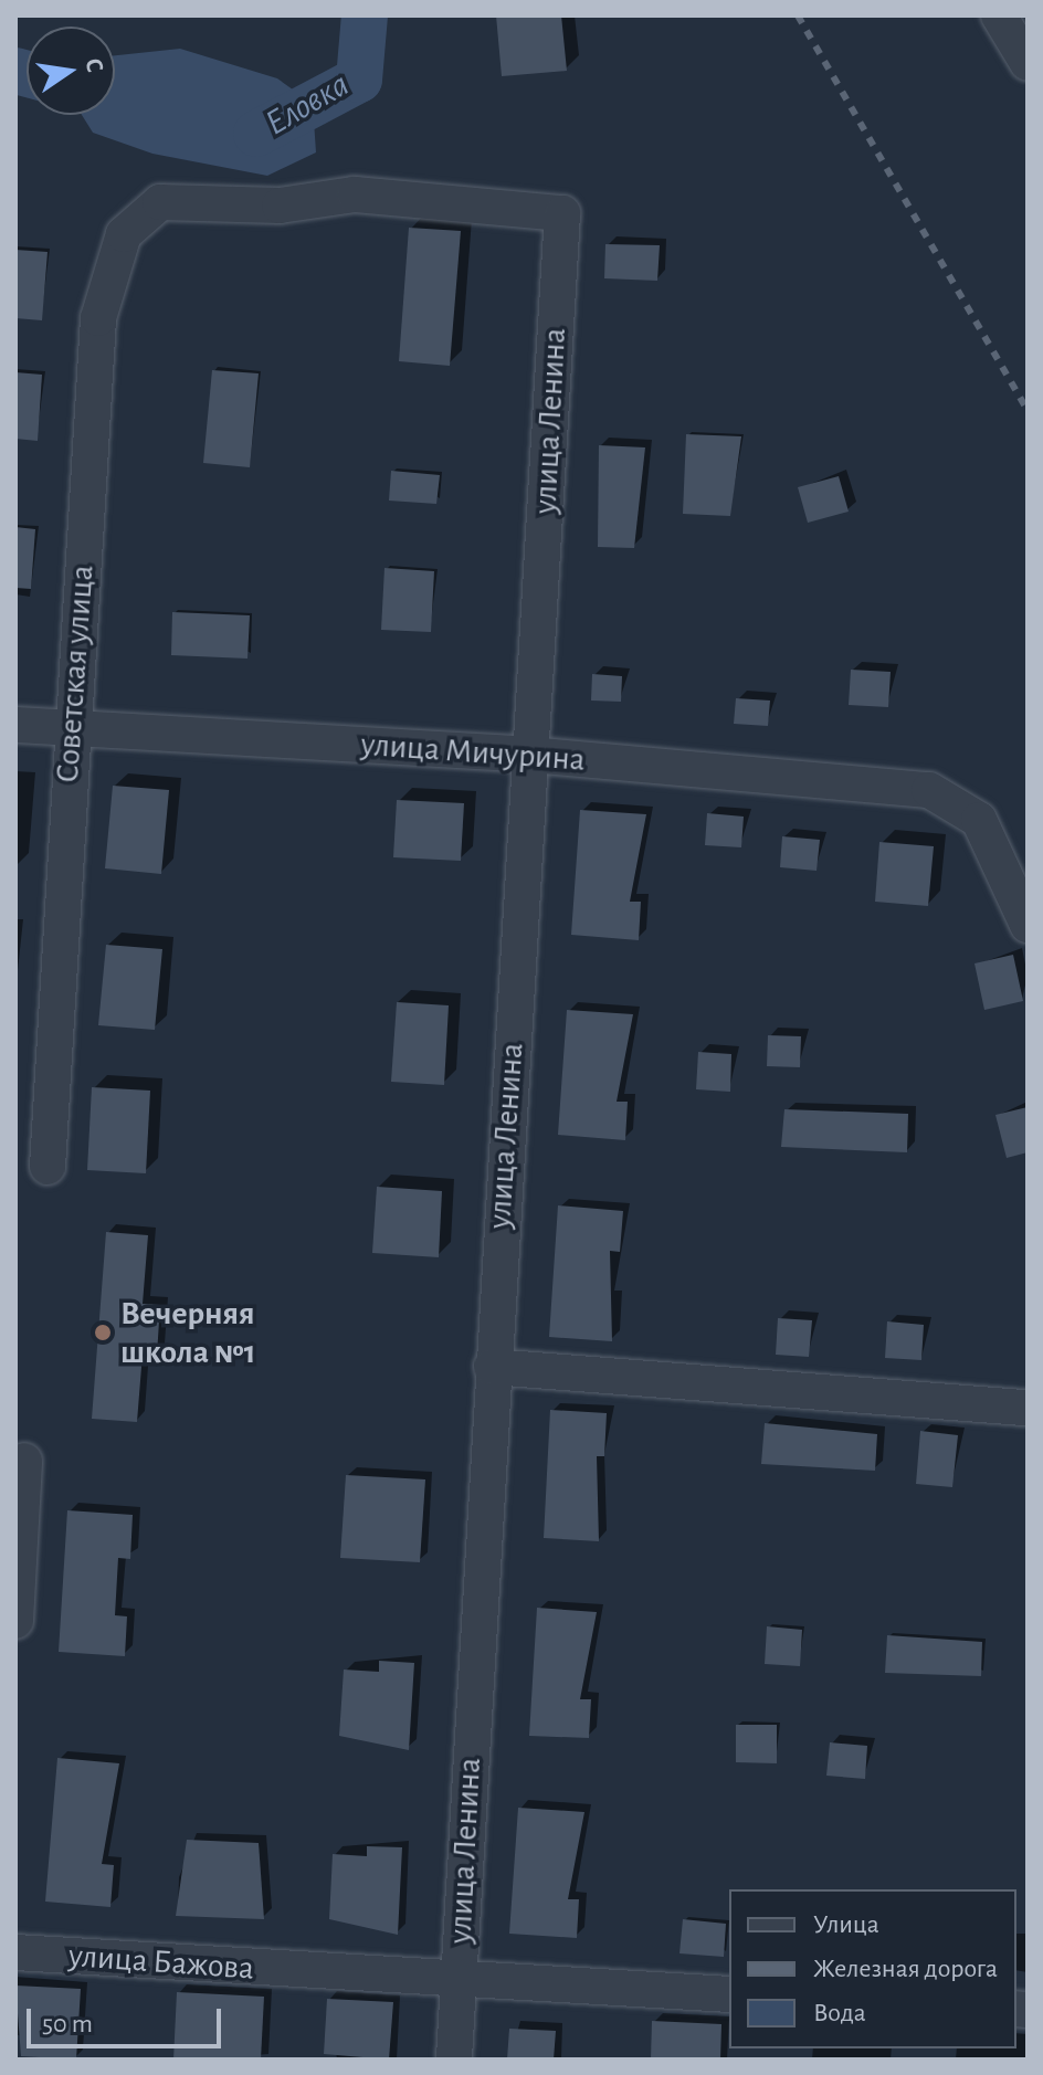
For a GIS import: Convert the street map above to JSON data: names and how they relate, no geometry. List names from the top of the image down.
{
  "streets": {
    "street": [
      "улица Ленина",
      "Советская улица",
      "улица Мичурина",
      "улица Бажова"
    ]
  },
  "crossings": [
    ["улица Ленина", "Советская улица"],
    ["улица Ленина", "улица Мичурина"],
    ["улица Ленина", "улица Бажова"],
    ["Советская улица", "улица Мичурина"]
  ],
  "water": ["Еловка"],
  "places": ["Вечерняя школа №1"],
  "legend": ["Улица", "Железная дорога", "Вода"],
  "scale_bar": "50 m",
  "north": "right"
}
